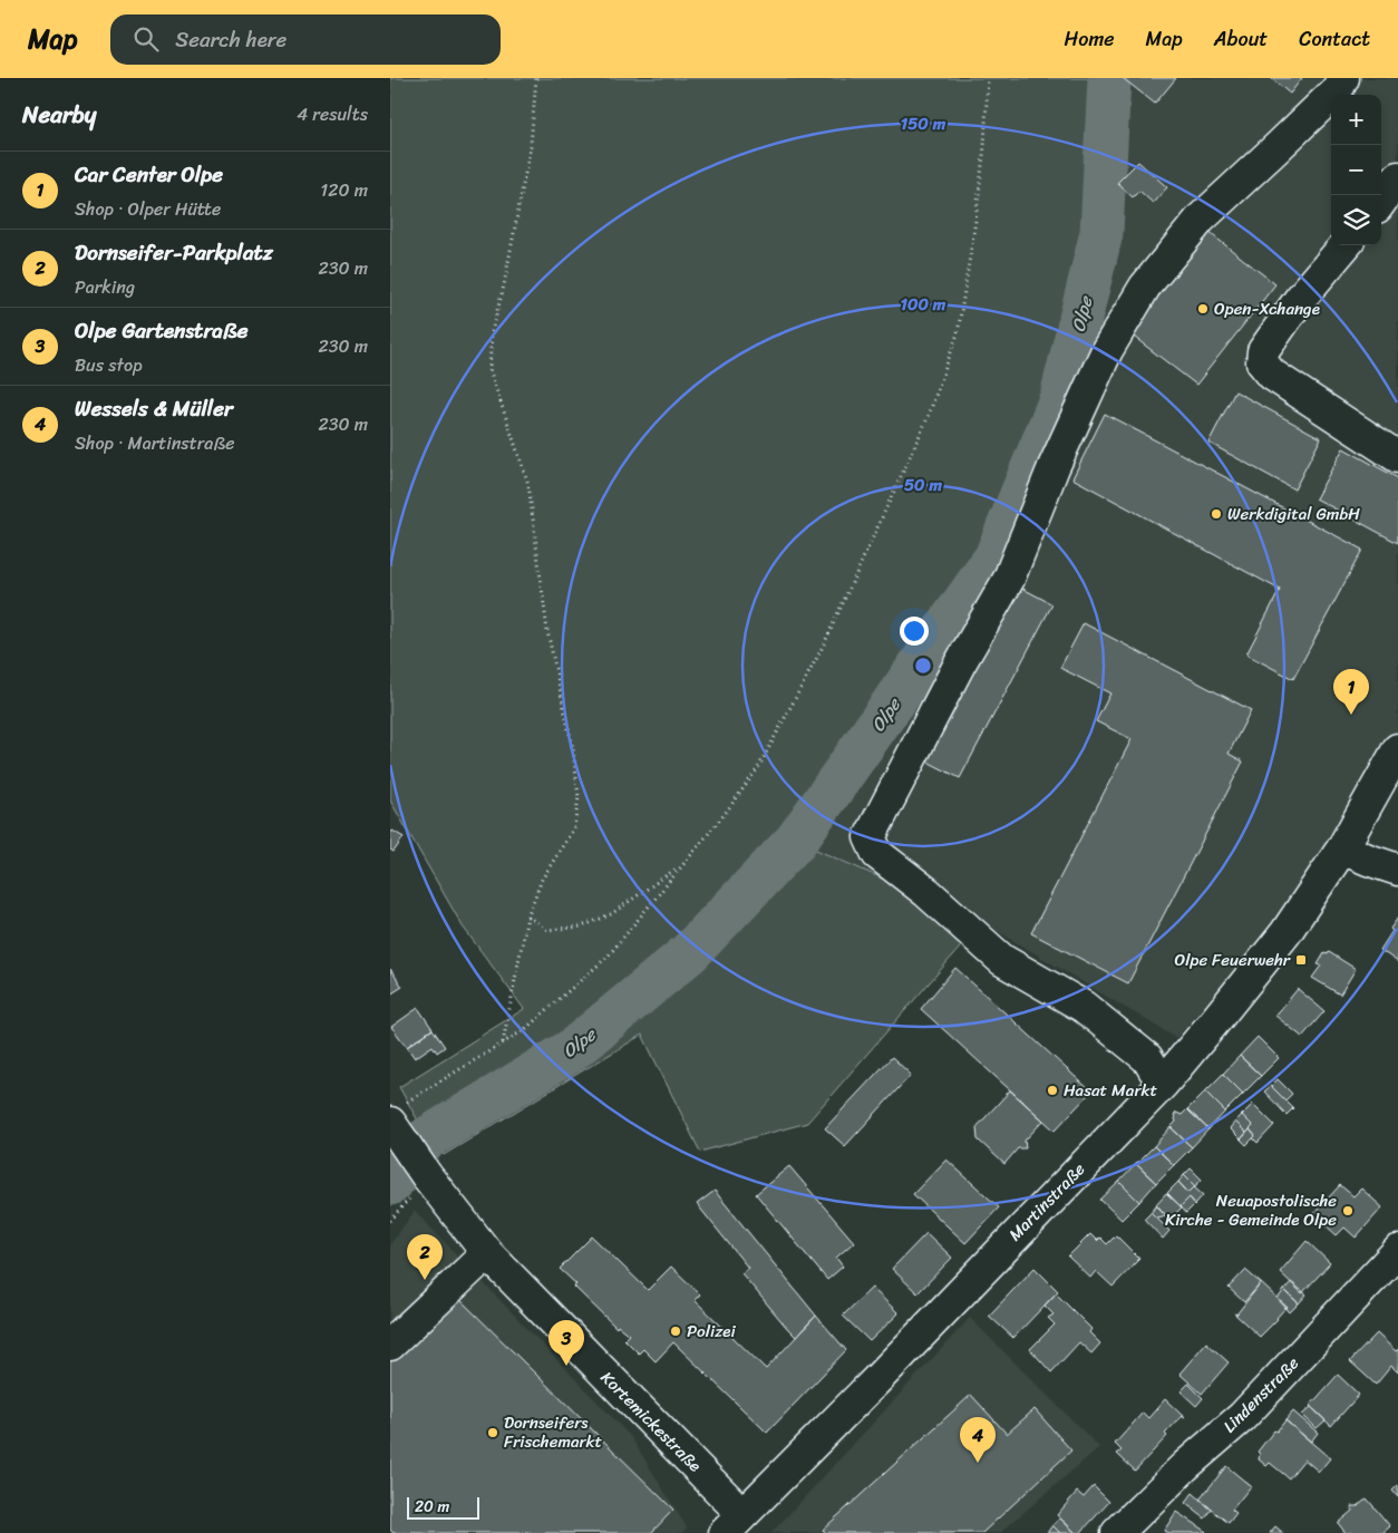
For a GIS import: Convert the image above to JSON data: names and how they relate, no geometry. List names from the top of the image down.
{
  "streets": {
    "street": ["Martinstraße", "Lindenstraße", "Kortemickestraße"]
  },
  "crossings": [
    ["Martinstraße", "Kortemickestraße"]
  ],
  "water": ["Olpe"],
  "places": {
    "other": [
      "Open-Xchange",
      "Werkdigital GmbH",
      "Hasat Markt",
      "Neuapostolische Kirche - Gemeinde Olpe",
      "Polizei",
      "Dornseifers Frischemarkt"
    ],
    "transit": ["Olpe Feuerwehr"]
  },
  "scale_bar": "20 m",
  "page": {
    "header": "Map",
    "search": "Search here",
    "nav": [
      "Home",
      "Map",
      "About",
      "Contact"
    ],
    "heading": ["Nearby", "4 results"],
    "map_buttons": ["+", "−"],
    "list": [
      {
        "mark": "1",
        "name": "Car Center Olpe",
        "note": "Shop · Olper Hütte",
        "value": "120 m"
      },
      {
        "mark": "2",
        "name": "Dornseifer-Parkplatz",
        "note": "Parking",
        "value": "230 m"
      },
      {
        "mark": "3",
        "name": "Olpe Gartenstraße",
        "note": "Bus stop",
        "value": "230 m"
      },
      {
        "mark": "4",
        "name": "Wessels & Müller",
        "note": "Shop · Martinstraße",
        "value": "230 m"
      }
    ],
    "pins": [
      "1",
      "2",
      "3",
      "4"
    ],
    "scale": "20 m"
  },
  "rings": ["150 m", "100 m", "50 m"]
}
